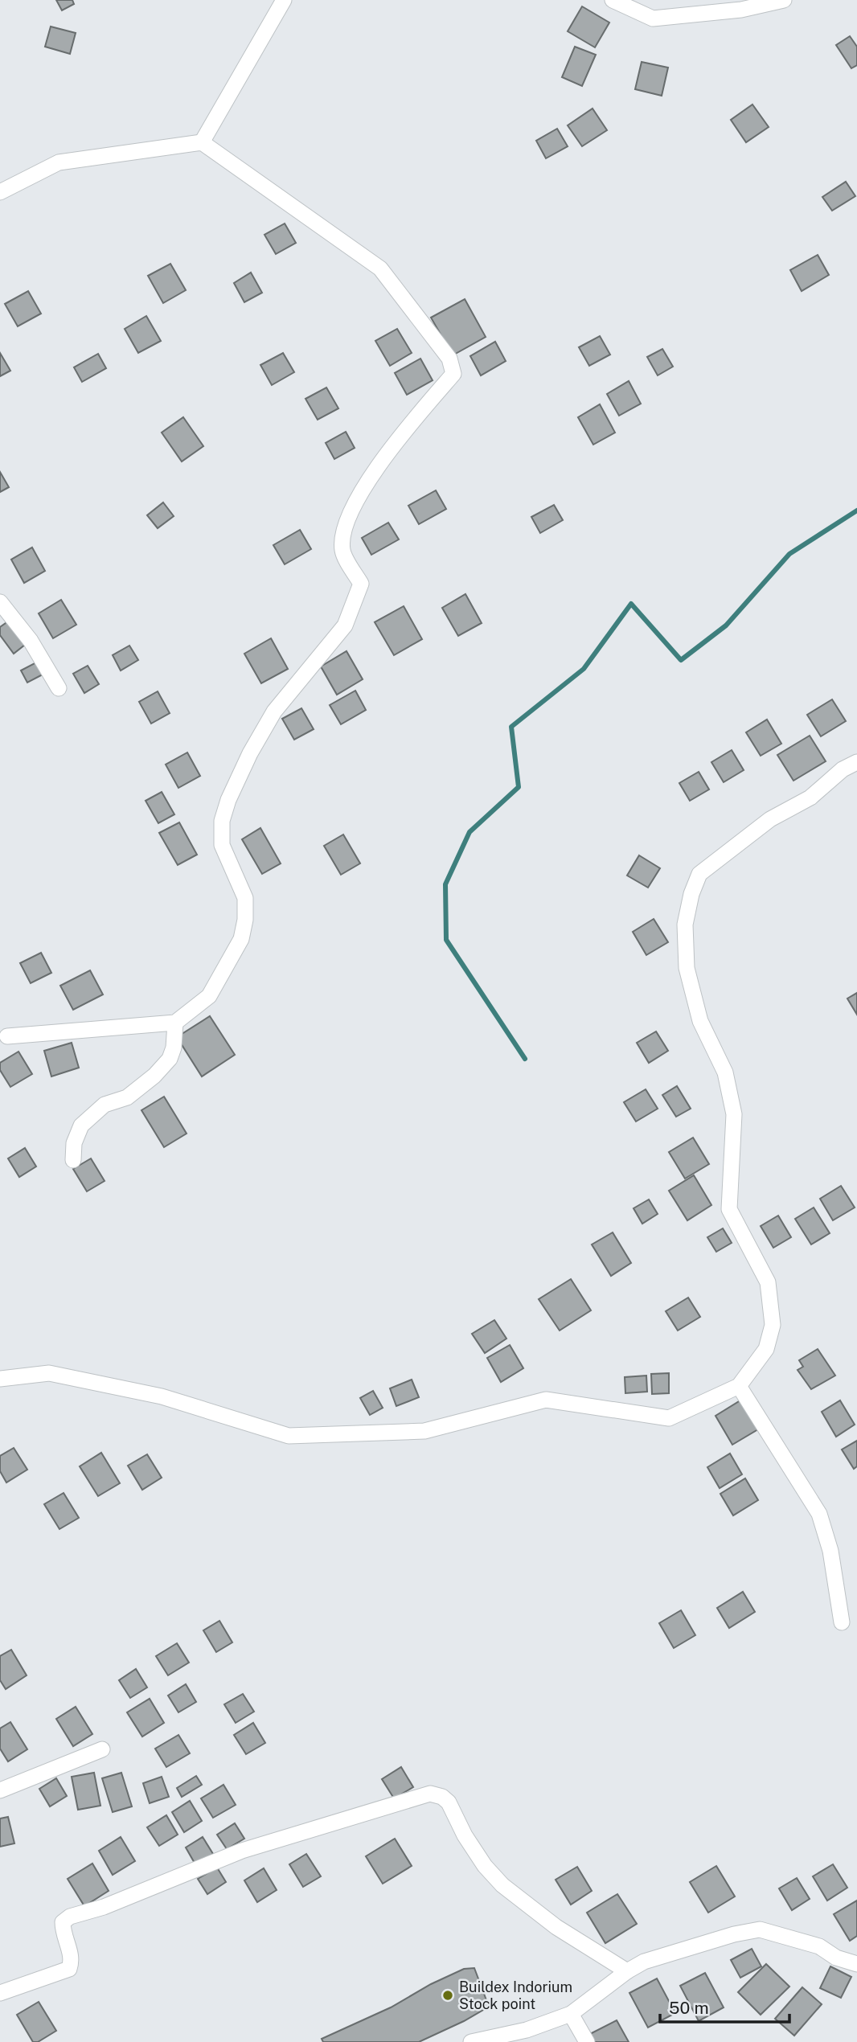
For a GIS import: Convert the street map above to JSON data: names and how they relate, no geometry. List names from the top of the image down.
{
  "places": ["Buildex Indorium Stock point"],
  "scale_bar": "50 m"
}
